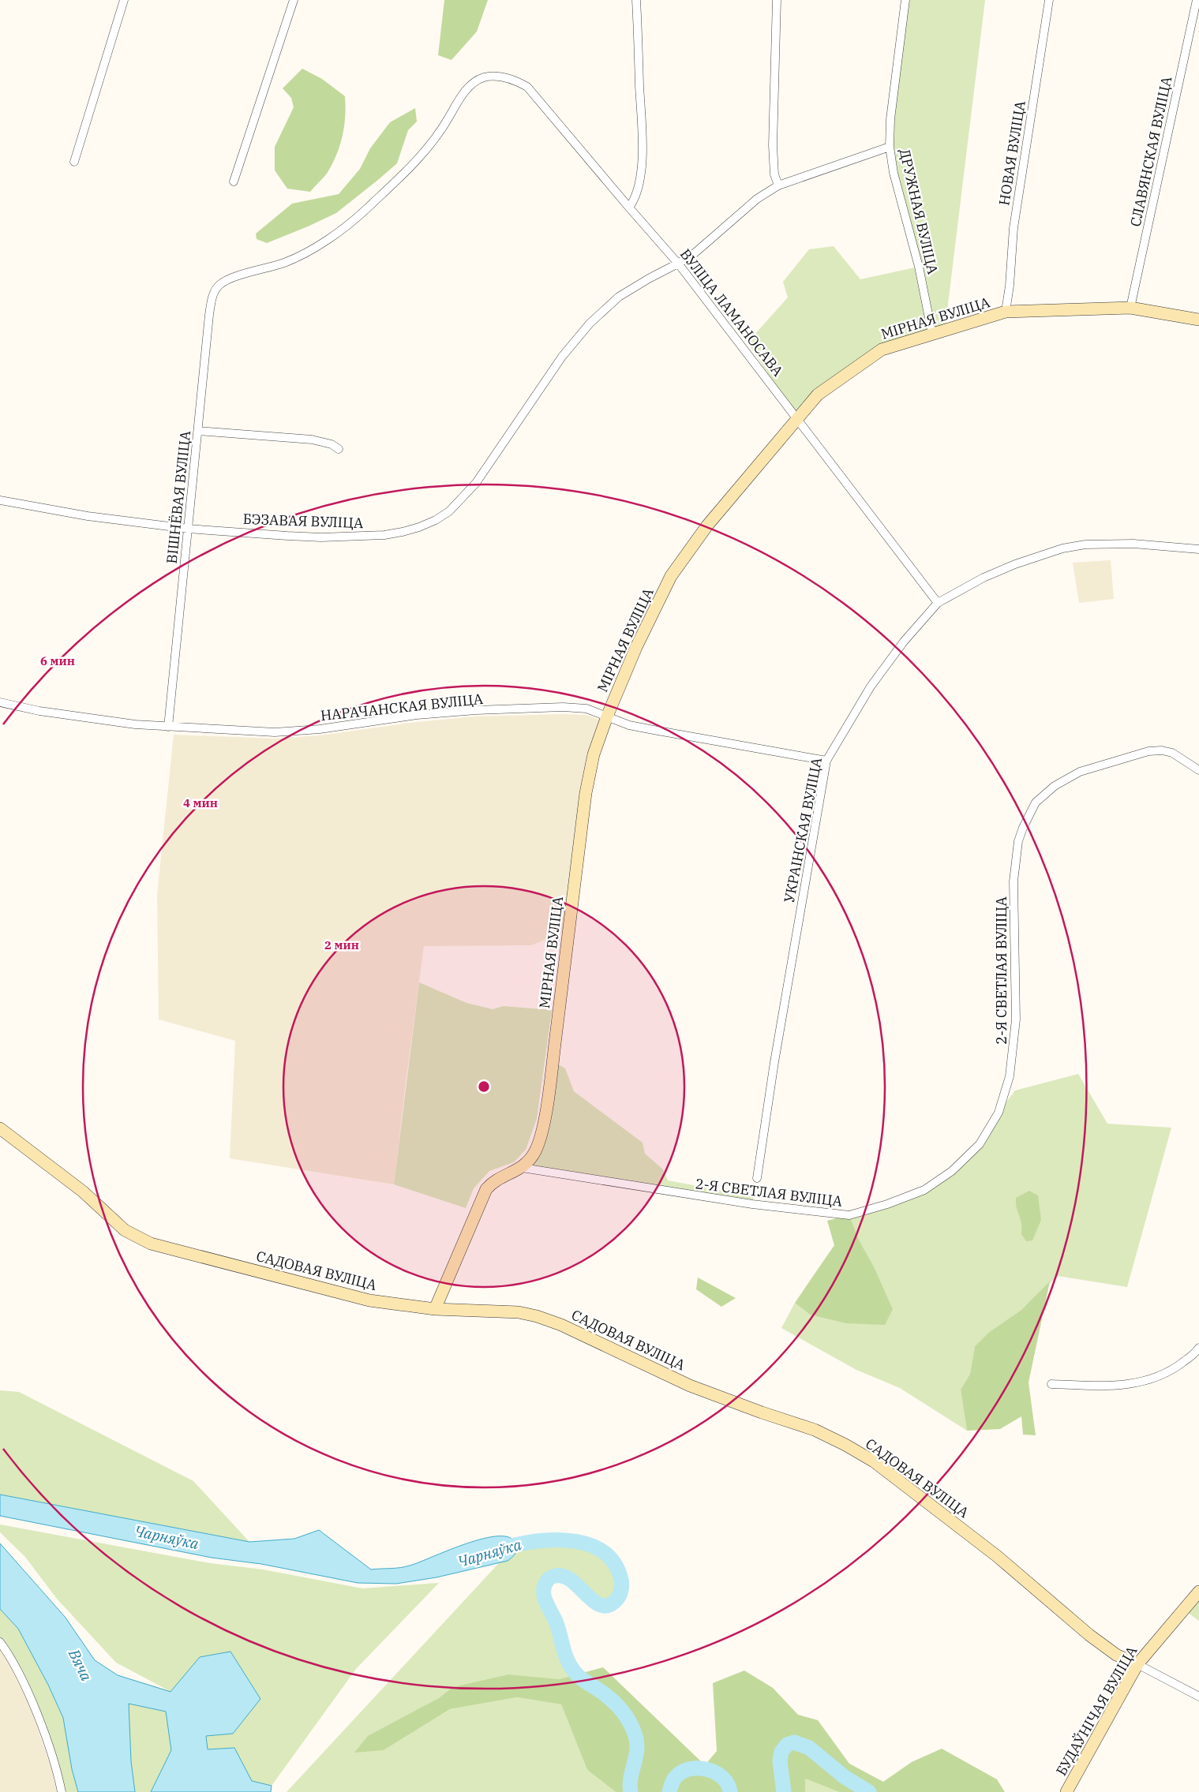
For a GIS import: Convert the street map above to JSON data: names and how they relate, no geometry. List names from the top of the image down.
{
  "streets": {
    "street": [
      "СЛАВЯНСКАЯ ВУЛІЦА",
      "НОВАЯ ВУЛІЦА",
      "ДРУЖНАЯ ВУЛІЦА",
      "ВУЛІЦА ЛАМАНОСАВА",
      "МІРНАЯ ВУЛІЦА",
      "ВІШНЁВАЯ ВУЛІЦА",
      "БЭЗАВАЯ ВУЛІЦА",
      "НАРАЧАНСКАЯ ВУЛІЦА",
      "УКРАІНСКАЯ ВУЛІЦА",
      "2-Я СВЕТЛАЯ ВУЛІЦА",
      "САДОВАЯ ВУЛІЦА",
      "БУДАЎНІЧАЯ ВУЛІЦА"
    ]
  },
  "crossings": [
    ["СЛАВЯНСКАЯ ВУЛІЦА", "МІРНАЯ ВУЛІЦА"],
    ["НОВАЯ ВУЛІЦА", "МІРНАЯ ВУЛІЦА"],
    ["ДРУЖНАЯ ВУЛІЦА", "МІРНАЯ ВУЛІЦА"],
    ["ДРУЖНАЯ ВУЛІЦА", "БЭЗАВАЯ ВУЛІЦА"],
    ["ВУЛІЦА ЛАМАНОСАВА", "МІРНАЯ ВУЛІЦА"],
    ["ВУЛІЦА ЛАМАНОСАВА", "ВІШНЁВАЯ ВУЛІЦА"],
    ["ВУЛІЦА ЛАМАНОСАВА", "БЭЗАВАЯ ВУЛІЦА"],
    ["ВУЛІЦА ЛАМАНОСАВА", "УКРАІНСКАЯ ВУЛІЦА"],
    ["МІРНАЯ ВУЛІЦА", "НАРАЧАНСКАЯ ВУЛІЦА"],
    ["МІРНАЯ ВУЛІЦА", "2-Я СВЕТЛАЯ ВУЛІЦА"],
    ["МІРНАЯ ВУЛІЦА", "САДОВАЯ ВУЛІЦА"],
    ["ВІШНЁВАЯ ВУЛІЦА", "БЭЗАВАЯ ВУЛІЦА"],
    ["ВІШНЁВАЯ ВУЛІЦА", "НАРАЧАНСКАЯ ВУЛІЦА"],
    ["НАРАЧАНСКАЯ ВУЛІЦА", "УКРАІНСКАЯ ВУЛІЦА"],
    ["САДОВАЯ ВУЛІЦА", "БУДАЎНІЧАЯ ВУЛІЦА"]
  ],
  "water": ["Чарняўка", "Вяча"],
  "rings": ["6 мин", "4 мин", "2 мин"]
}
